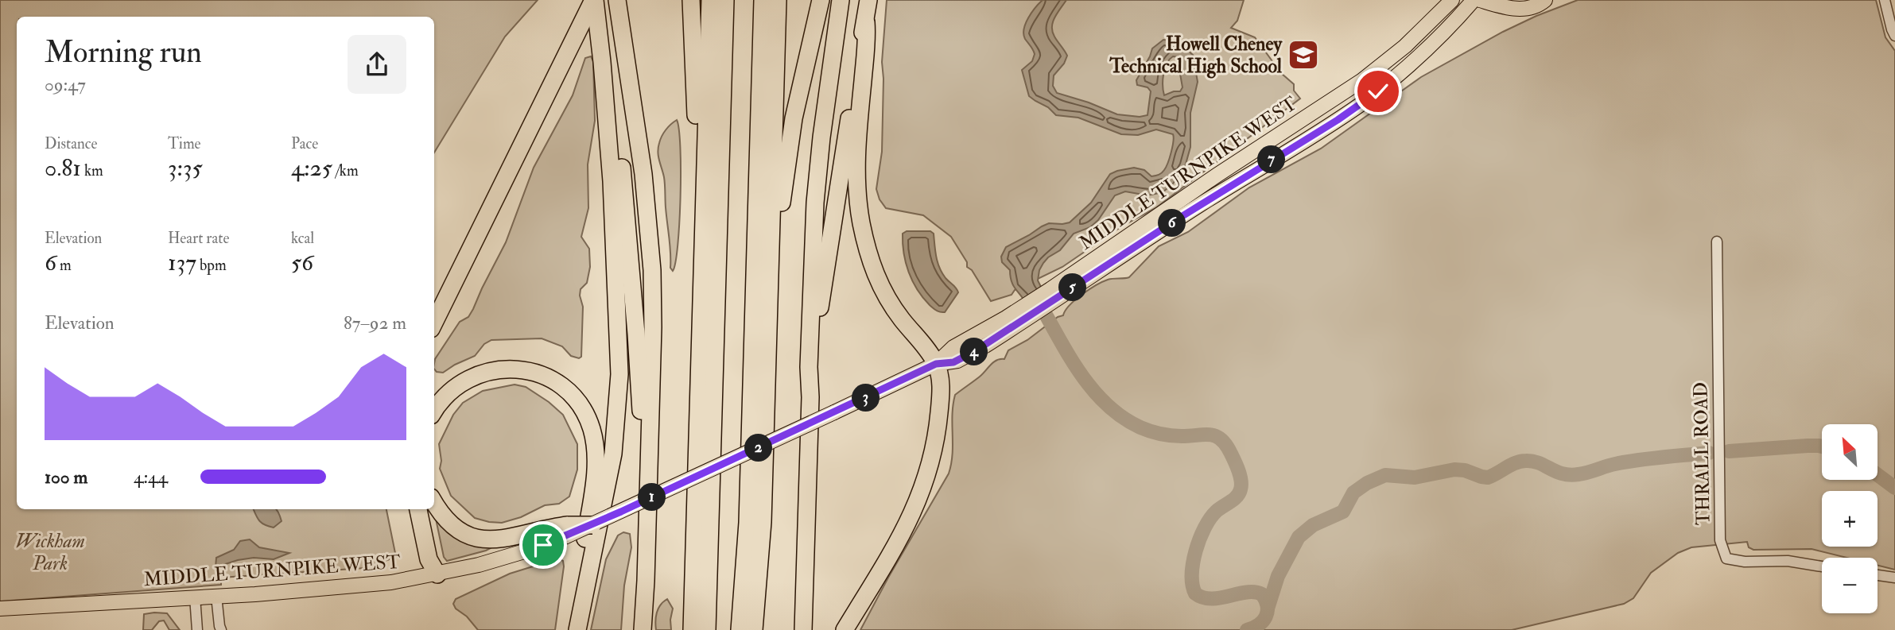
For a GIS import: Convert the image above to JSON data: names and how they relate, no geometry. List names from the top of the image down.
{
  "streets": {
    "main road": ["MIDDLE TURNPIKE WEST"],
    "street": ["THRALL ROAD"]
  },
  "parks": ["Wickham Park"],
  "places": {
    "school or university": ["Howell Cheney Technical High School"]
  },
  "north": "top left",
  "page": {
    "heading": ["Morning run", "09:47"],
    "stats": [
      ["Distance", "0.81 km"],
      ["Time", "3:35"],
      ["Pace", "4:25 /km"],
      ["Elevation", "6 m"],
      ["Heart rate", "137 bpm"],
      ["kcal", "56"]
    ],
    "pins": [
      "7",
      "6",
      "5",
      "4",
      "3",
      "2",
      "1"
    ],
    "chart": ["Elevation", "87–92 m"],
    "map_buttons": ["+", "−"],
    "list": [
      {
        "name": "100 m",
        "note": "4:44"
      }
    ]
  }
}
